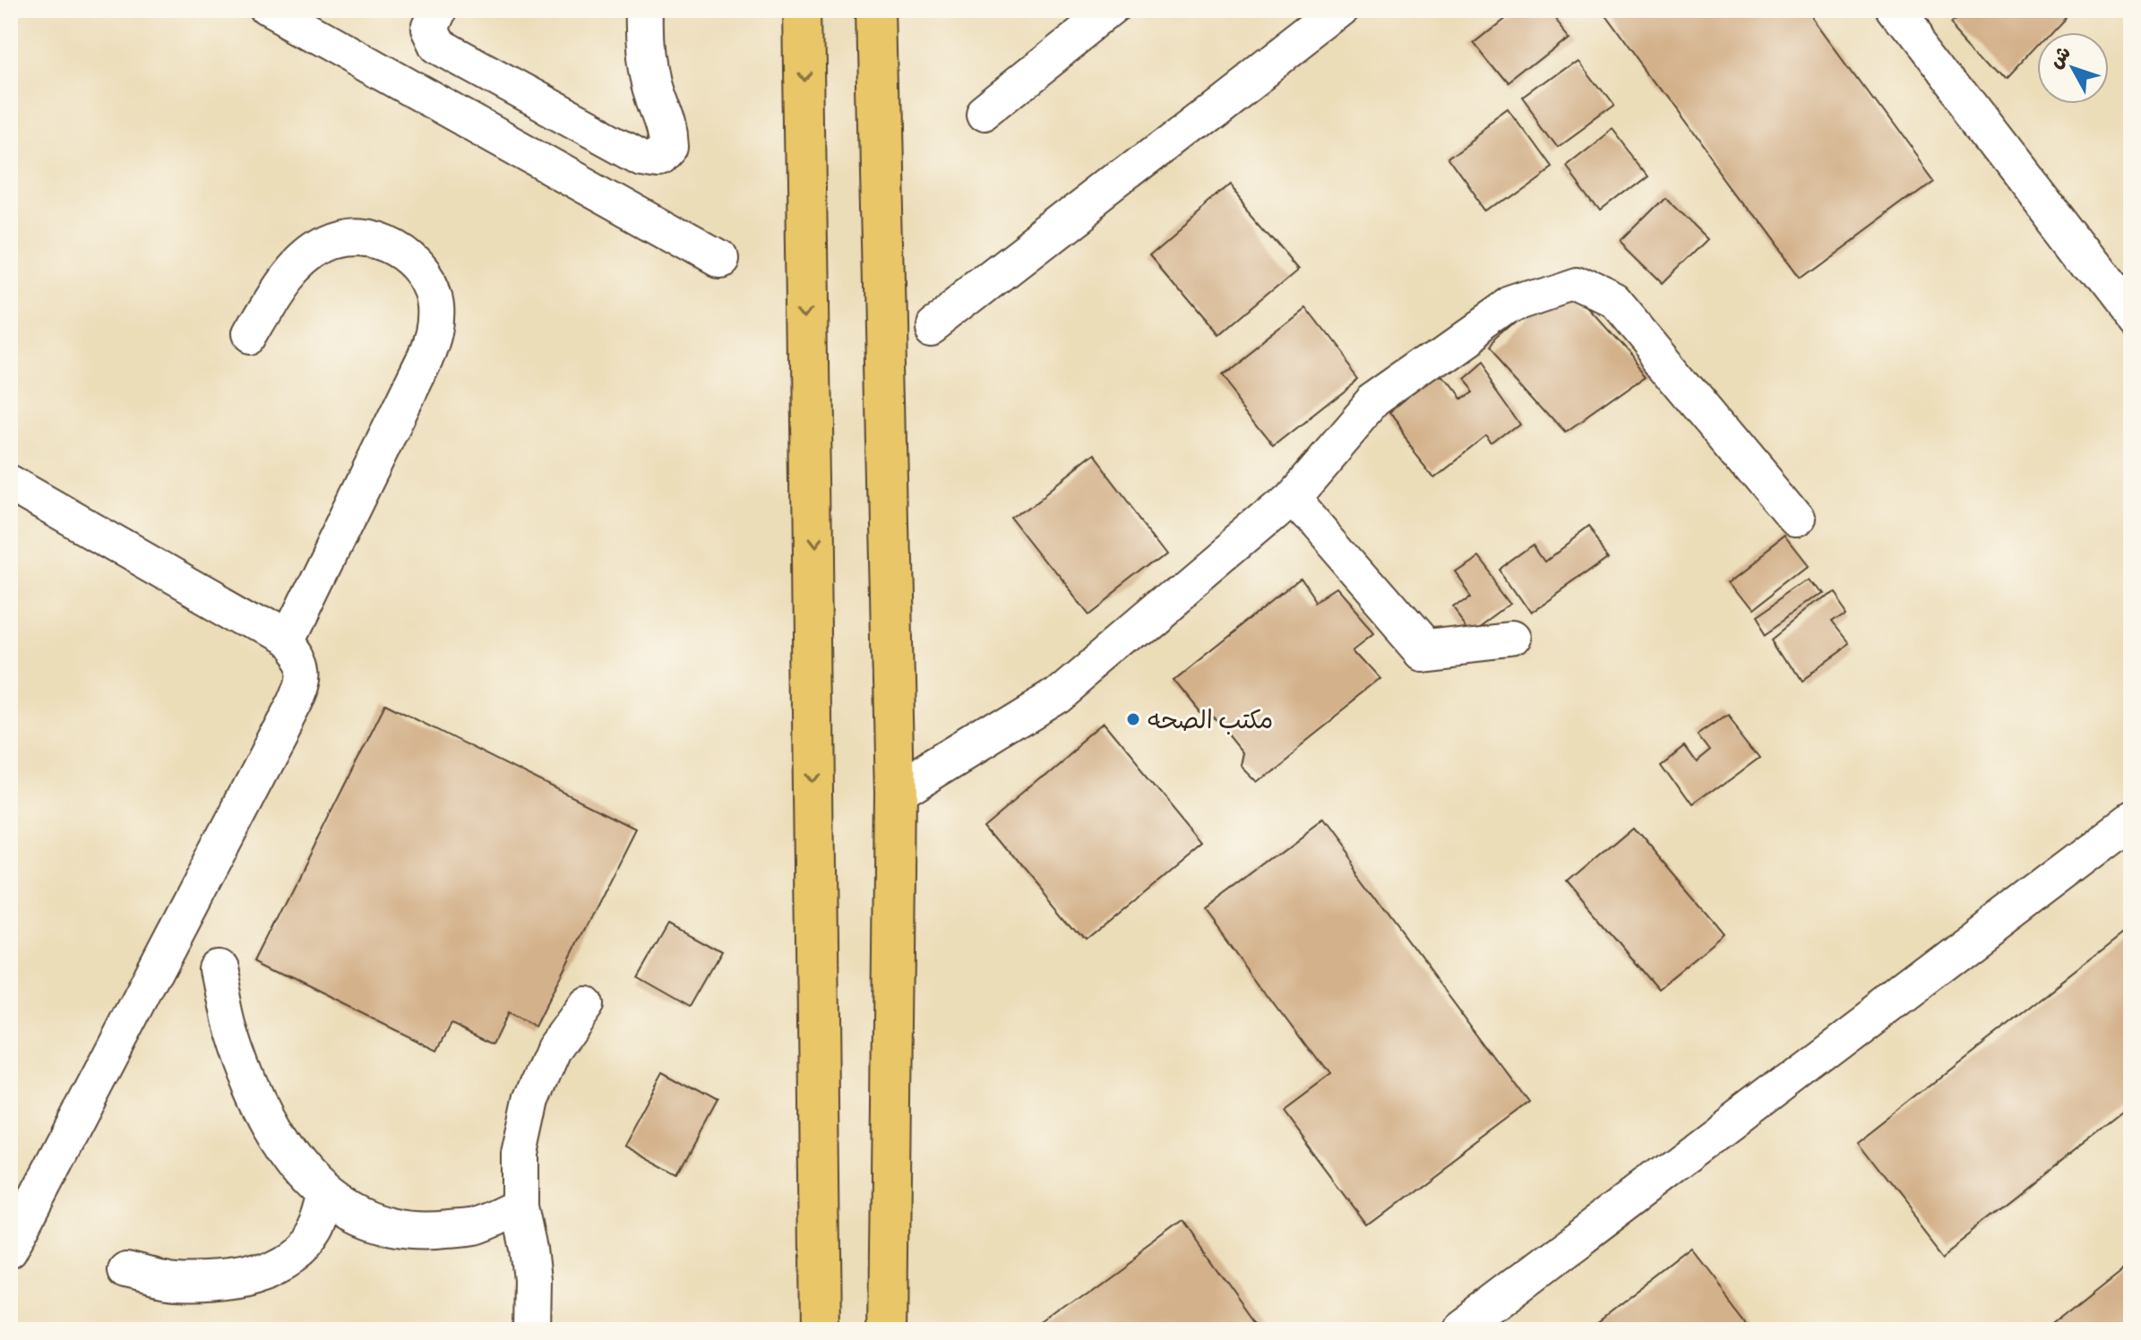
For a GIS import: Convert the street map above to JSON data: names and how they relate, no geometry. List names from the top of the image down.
{
  "places": ["مكتب الصحه"],
  "north": "top left"
}
